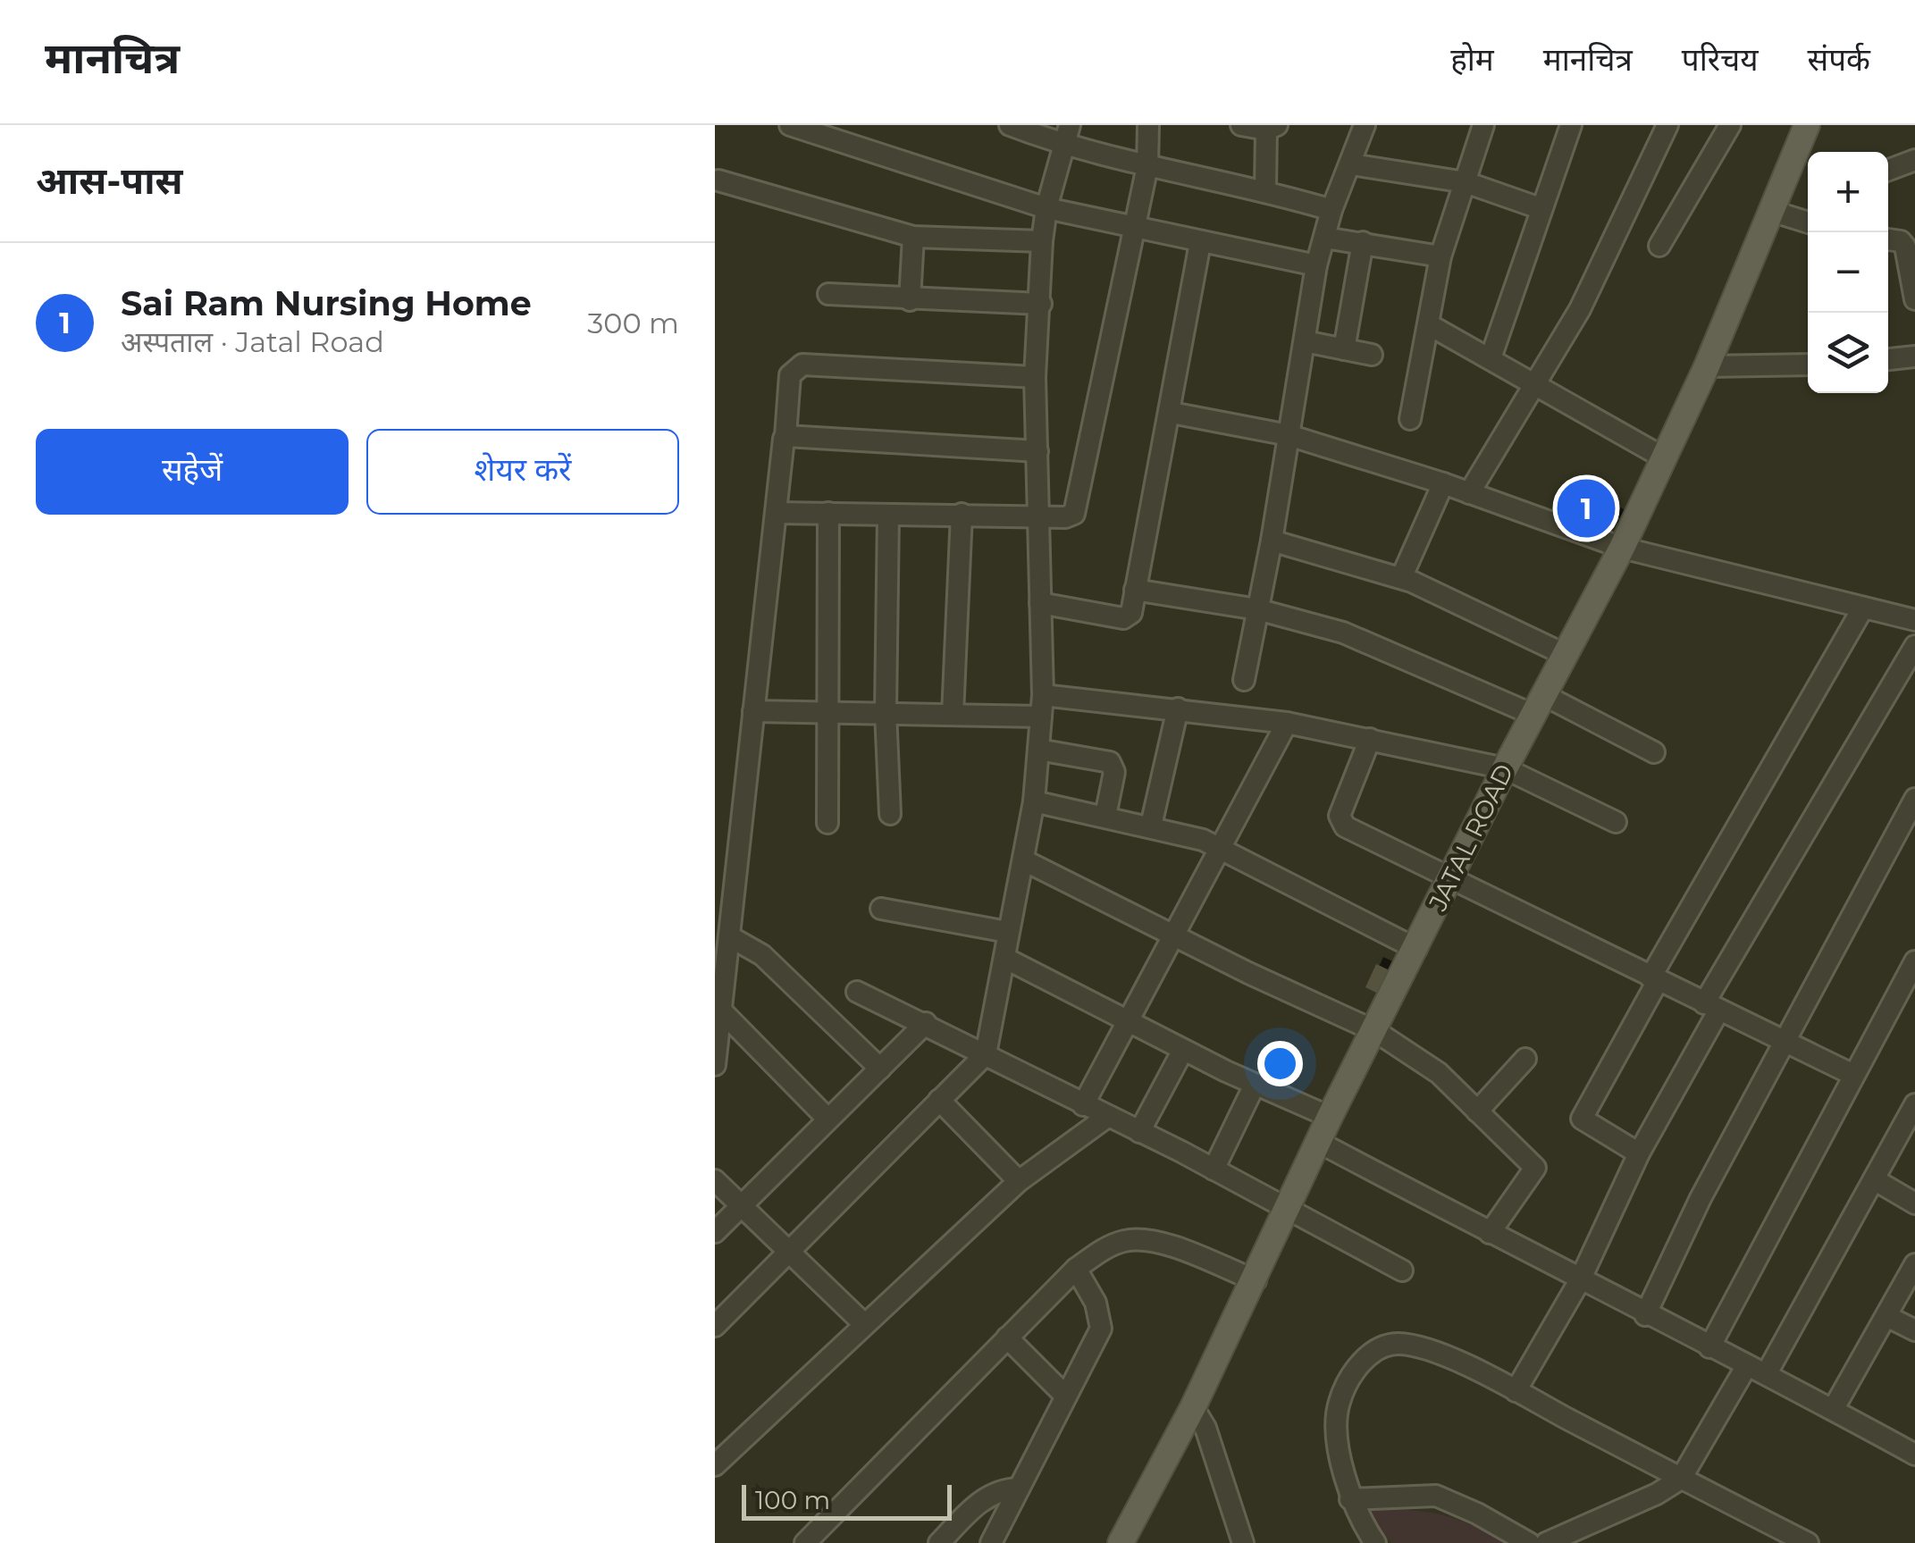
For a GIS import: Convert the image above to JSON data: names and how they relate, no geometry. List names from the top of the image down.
{
  "streets": {
    "main road": ["JATAL ROAD"]
  },
  "scale_bar": "100 m",
  "page": {
    "header": "मानचित्र",
    "nav": [
      "होम",
      "मानचित्र",
      "परिचय",
      "संपर्क"
    ],
    "heading": "आस-पास",
    "map_buttons": ["+", "−"],
    "list": [
      {
        "mark": "1",
        "name": "Sai Ram Nursing Home",
        "note": "अस्पताल · Jatal Road",
        "value": "300 m"
      }
    ],
    "buttons": ["सहेजें", "शेयर करें"],
    "pins": "1",
    "scale": "100 m"
  }
}
